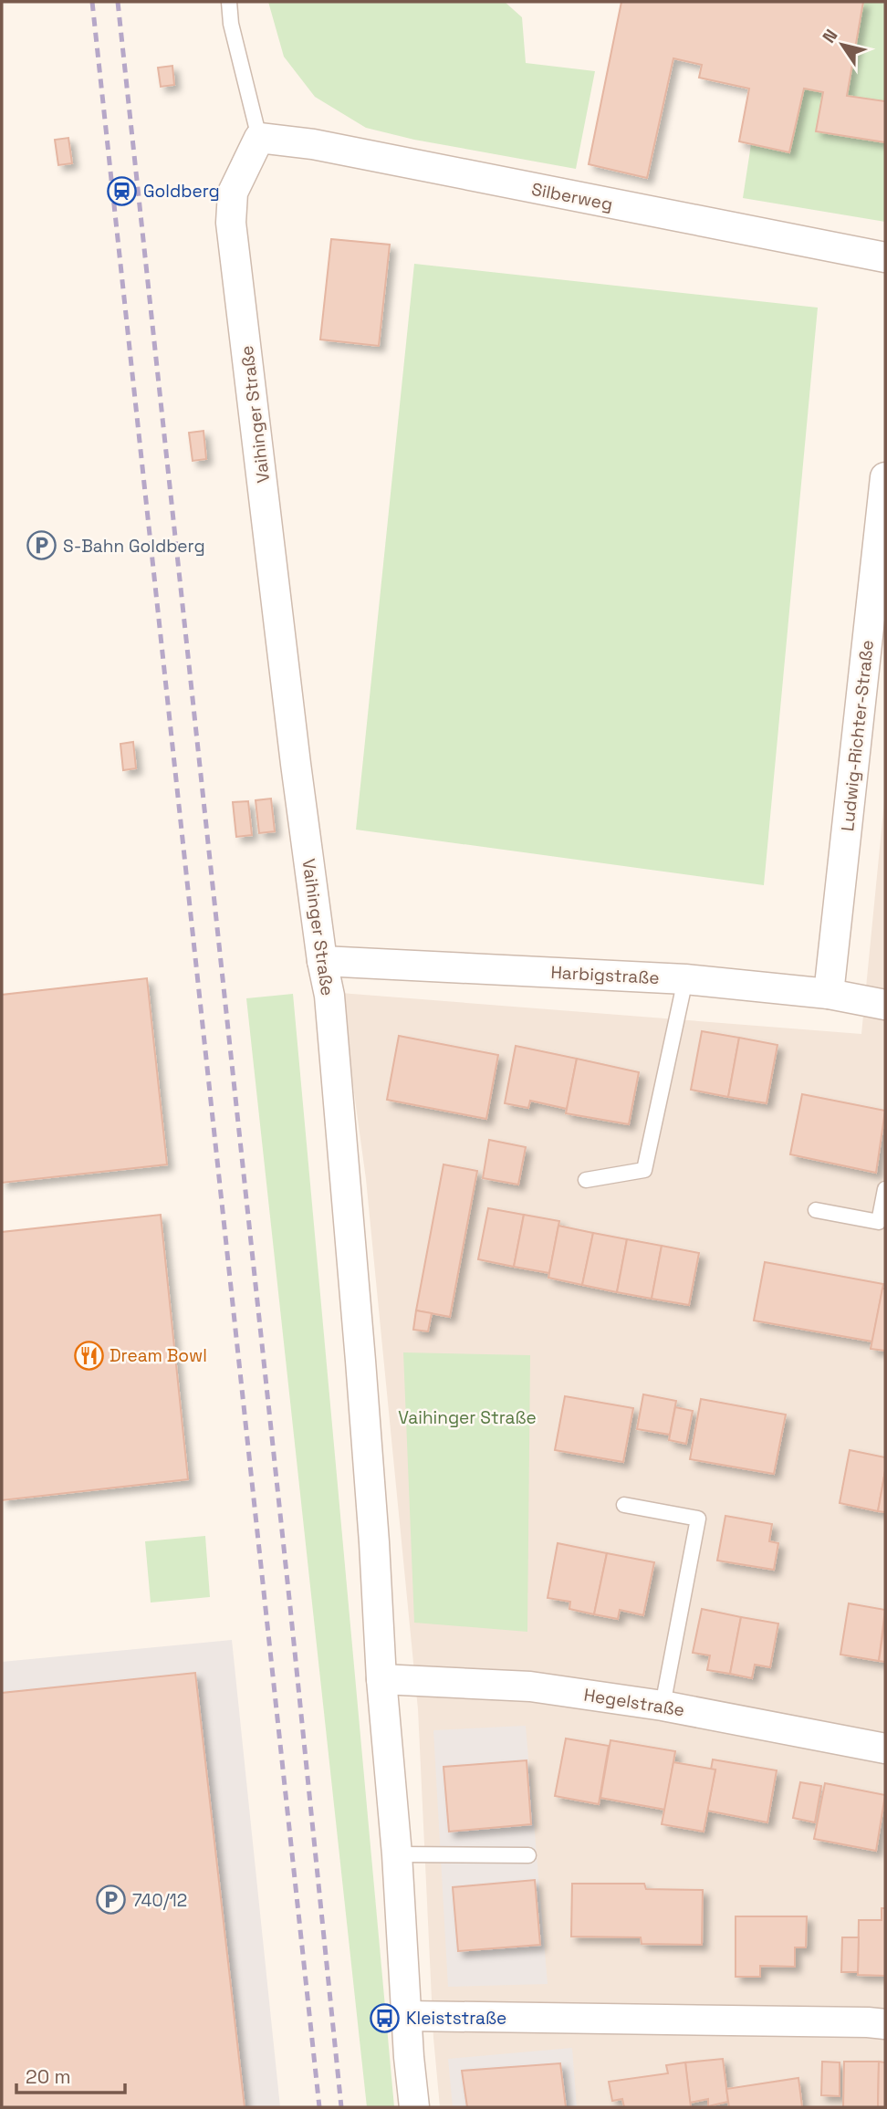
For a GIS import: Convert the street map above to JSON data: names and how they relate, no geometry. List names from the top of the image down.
{
  "streets": {
    "street": [
      "Silberweg",
      "Vaihinger Straße",
      "Ludwig-Richter-Straße",
      "Harbigstraße",
      "Hegelstraße"
    ]
  },
  "crossings": [
    ["Silberweg", "Vaihinger Straße"],
    ["Vaihinger Straße", "Harbigstraße"],
    ["Vaihinger Straße", "Hegelstraße"],
    ["Ludwig-Richter-Straße", "Harbigstraße"]
  ],
  "parks": ["Vaihinger Straße"],
  "places": {
    "station": ["Goldberg"],
    "parking": ["S-Bahn Goldberg", "740/12"],
    "restaurant": ["Dream Bowl"],
    "bus stop": ["Kleiststraße"]
  },
  "scale_bar": "20 m",
  "north": "top left"
}
